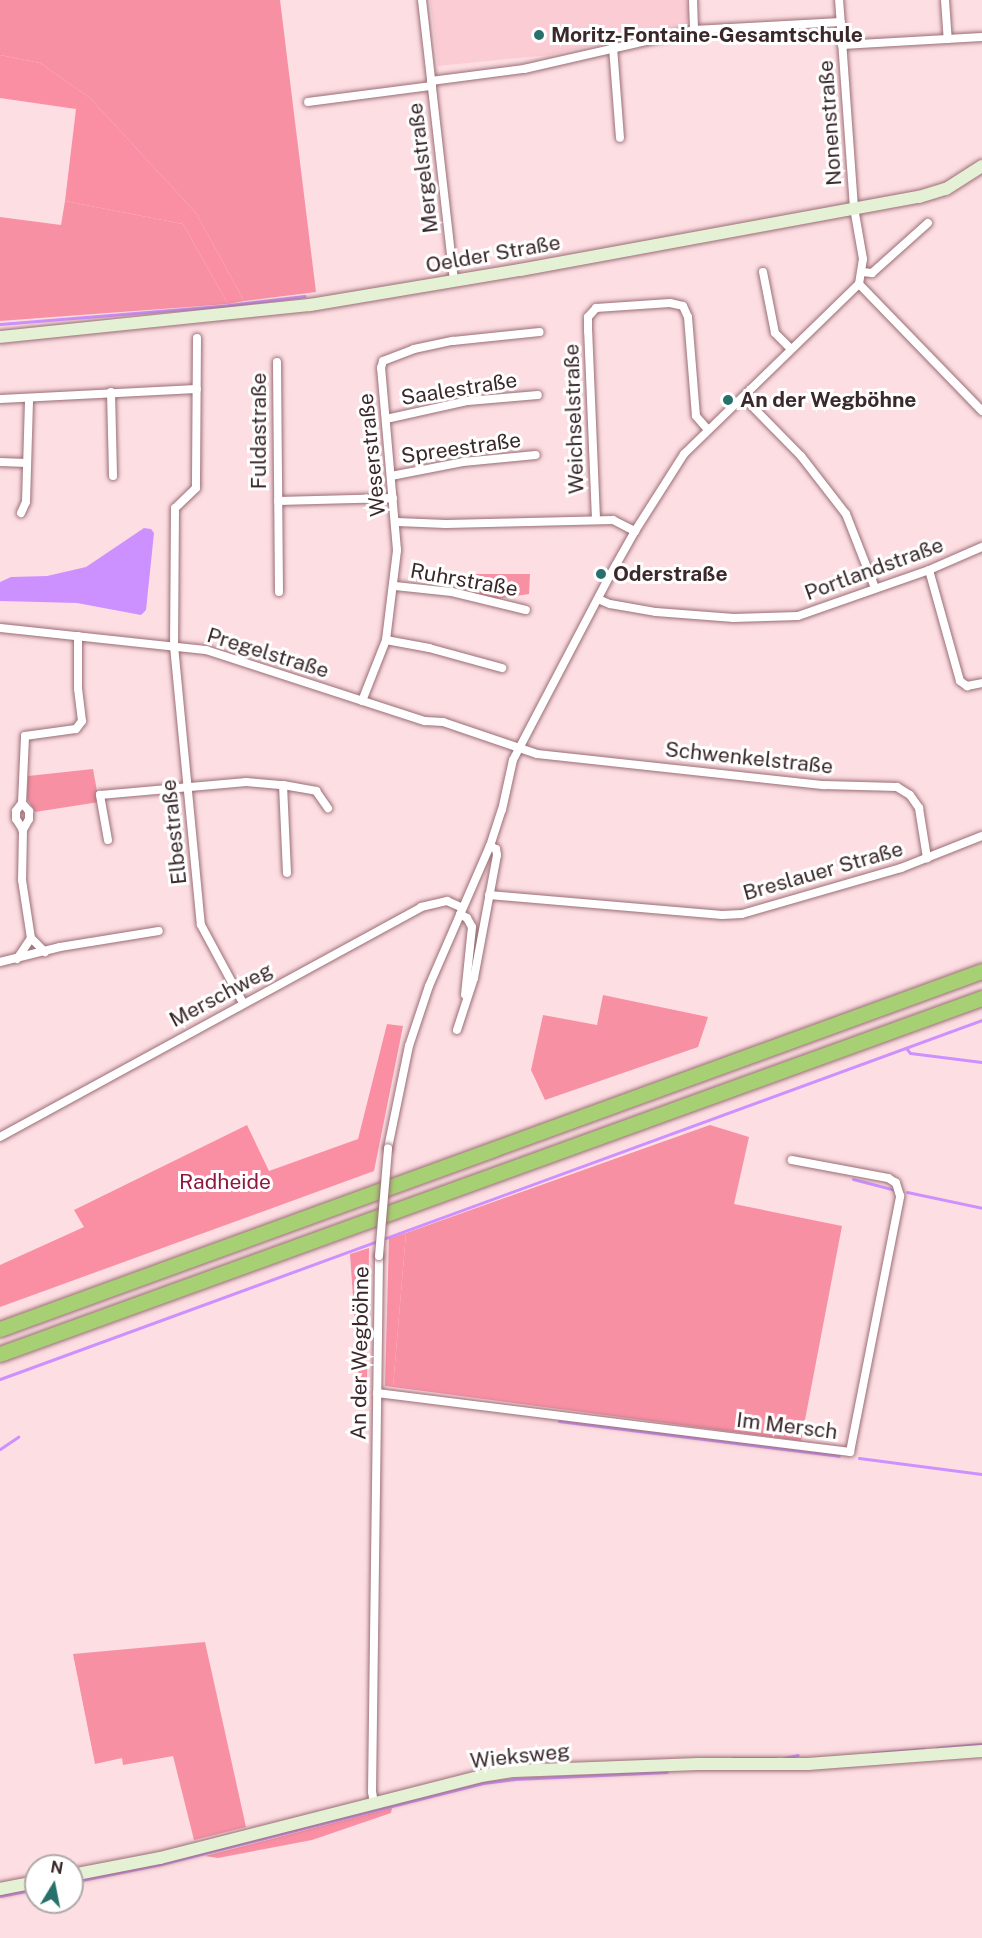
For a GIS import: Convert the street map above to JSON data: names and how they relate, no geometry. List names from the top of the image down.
{
  "streets": {
    "street": [
      "Nonenstraße",
      "Mergelstraße",
      "Oelder Straße",
      "Saalestraße",
      "Weichselstraße",
      "Fuldastraße",
      "Spreestraße",
      "Weserstraße",
      "Portlandstraße",
      "Ruhrstraße",
      "Pregelstraße",
      "Schwenkelstraße",
      "Elbestraße",
      "Breslauer Straße",
      "Merschweg",
      "An der Wegböhne",
      "Im Mersch",
      "Wieksweg"
    ]
  },
  "crossings": [
    ["Nonenstraße", "Oelder Straße"],
    ["Mergelstraße", "Oelder Straße"],
    ["Saalestraße", "Weserstraße"],
    ["Weichselstraße", "An der Wegböhne"],
    ["Fuldastraße", "Weserstraße"],
    ["Spreestraße", "Weserstraße"],
    ["Weserstraße", "Ruhrstraße"],
    ["Weserstraße", "Pregelstraße"],
    ["Portlandstraße", "An der Wegböhne"],
    ["Pregelstraße", "Schwenkelstraße"],
    ["Pregelstraße", "Elbestraße"],
    ["Pregelstraße", "An der Wegböhne"],
    ["Schwenkelstraße", "Breslauer Straße"],
    ["Schwenkelstraße", "An der Wegböhne"],
    ["Elbestraße", "Merschweg"],
    ["Breslauer Straße", "An der Wegböhne"],
    ["Merschweg", "An der Wegböhne"],
    ["An der Wegböhne", "Im Mersch"],
    ["An der Wegböhne", "Wieksweg"]
  ],
  "parks": ["Radheide"],
  "places": ["Moritz-Fontaine-Gesamtschule", "An der Wegböhne", "Oderstraße"],
  "north": "top"
}
